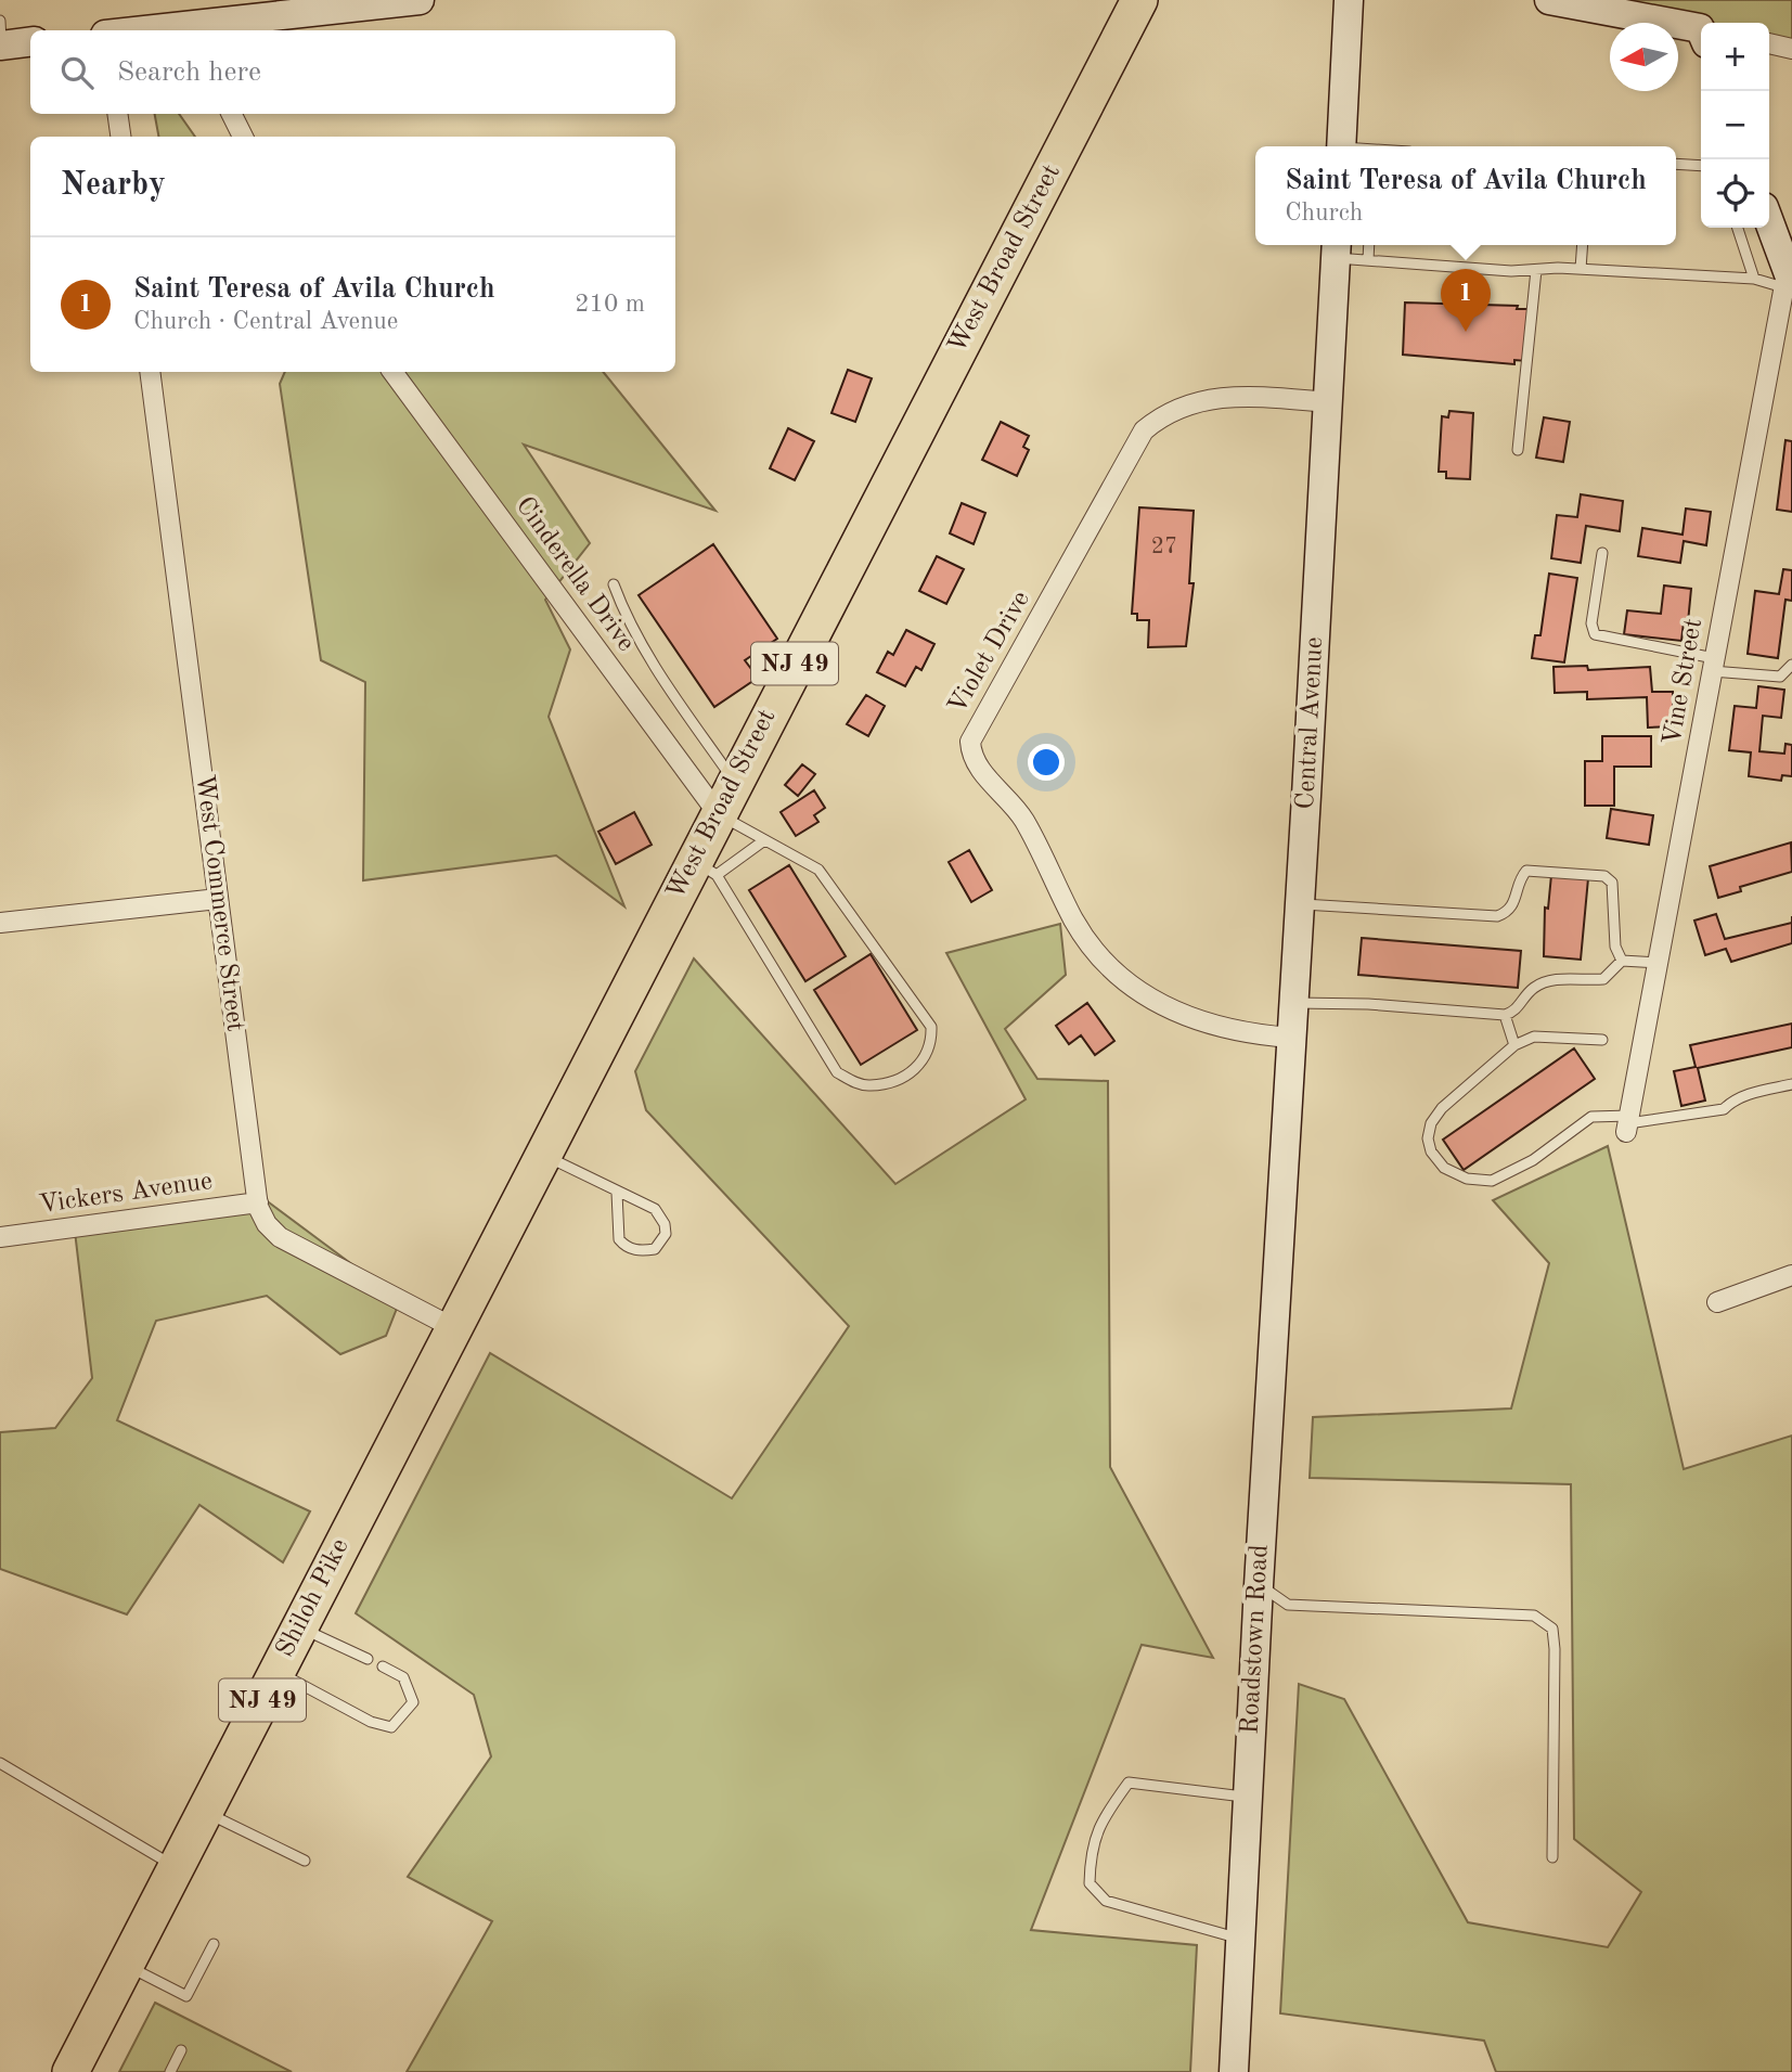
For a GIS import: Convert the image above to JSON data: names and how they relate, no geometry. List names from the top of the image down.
{
  "streets": {
    "highway": ["West Broad Street", "NJ 49", "Shiloh Pike"],
    "main road": ["Central Avenue", "Roadstown Road"],
    "street": [
      "Cinderella Drive",
      "Violet Drive",
      "Vine Street",
      "West Commerce Street",
      "Vickers Avenue"
    ]
  },
  "crossings": [
    ["West Broad Street", "Cinderella Drive"],
    ["West Broad Street", "West Commerce Street"],
    ["West Broad Street", "Shiloh Pike"],
    ["Violet Drive", "Central Avenue"],
    ["Central Avenue", "Roadstown Road"],
    ["West Commerce Street", "Vickers Avenue"],
    ["West Commerce Street", "Shiloh Pike"]
  ],
  "house_numbers": ["27"],
  "north": "left",
  "page": {
    "map_buttons": ["+", "−"],
    "search": "Search here",
    "heading": "Nearby",
    "popup": ["Saint Teresa of Avila Church", "Church"],
    "list": [
      {
        "mark": "1",
        "name": "Saint Teresa of Avila Church",
        "note": "Church · Central Avenue",
        "value": "210 m"
      }
    ],
    "pins": "1"
  }
}
